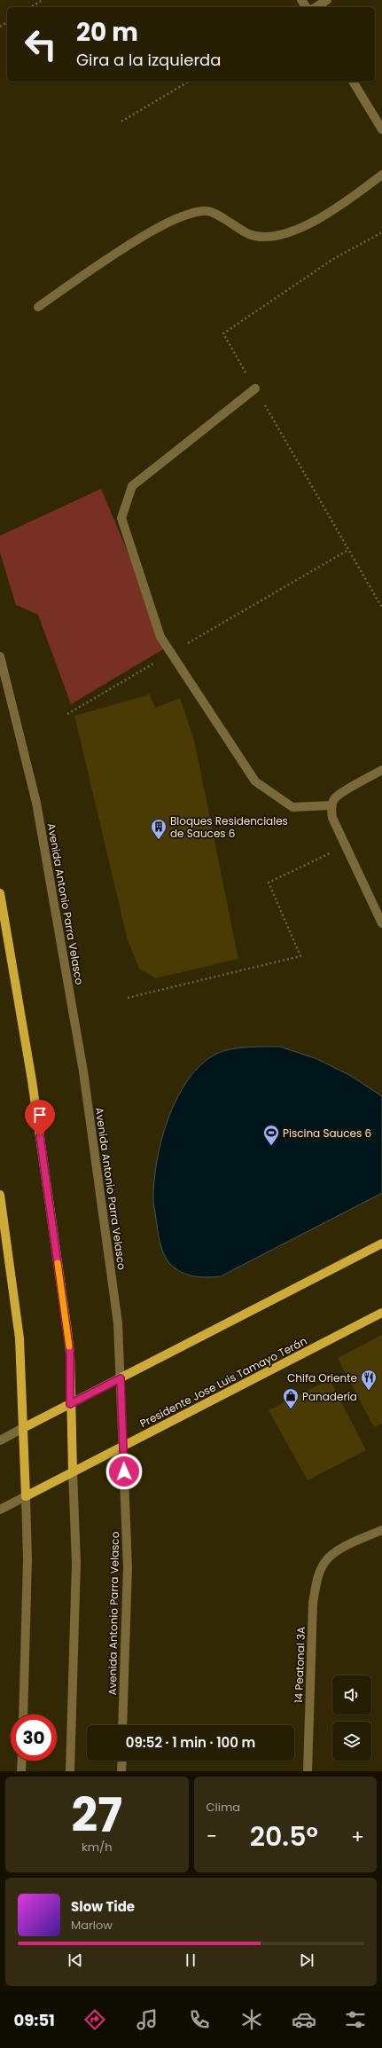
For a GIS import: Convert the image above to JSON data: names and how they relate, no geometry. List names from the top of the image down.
{
  "streets": {
    "main road": ["Presidente Jose Luis Tamayo Terán"],
    "street": ["Avenida Antonio Parra Velasco", "14 Peatonal 3A"]
  },
  "crossings": [
    ["Avenida Antonio Parra Velasco", "Presidente Jose Luis Tamayo Terán"]
  ],
  "places": {
    "building": ["Bloques Residenciales de Sauces 6"],
    "sports": ["Piscina Sauces 6"],
    "restaurant": ["Chifa Oriente"],
    "shop": ["Panadería"]
  },
  "page": {
    "turn": ["20 m", "Gira a la izquierda"],
    "limit": "30",
    "trip": "09:52 · 1 min · 100 m",
    "tile": [
      ["27", "km/h"],
      "Clima"
    ],
    "heat": ["−", "20.5°", "+"],
    "song": ["Slow Tide", "Marlow"],
    "tabs": "09:51"
  }
}
